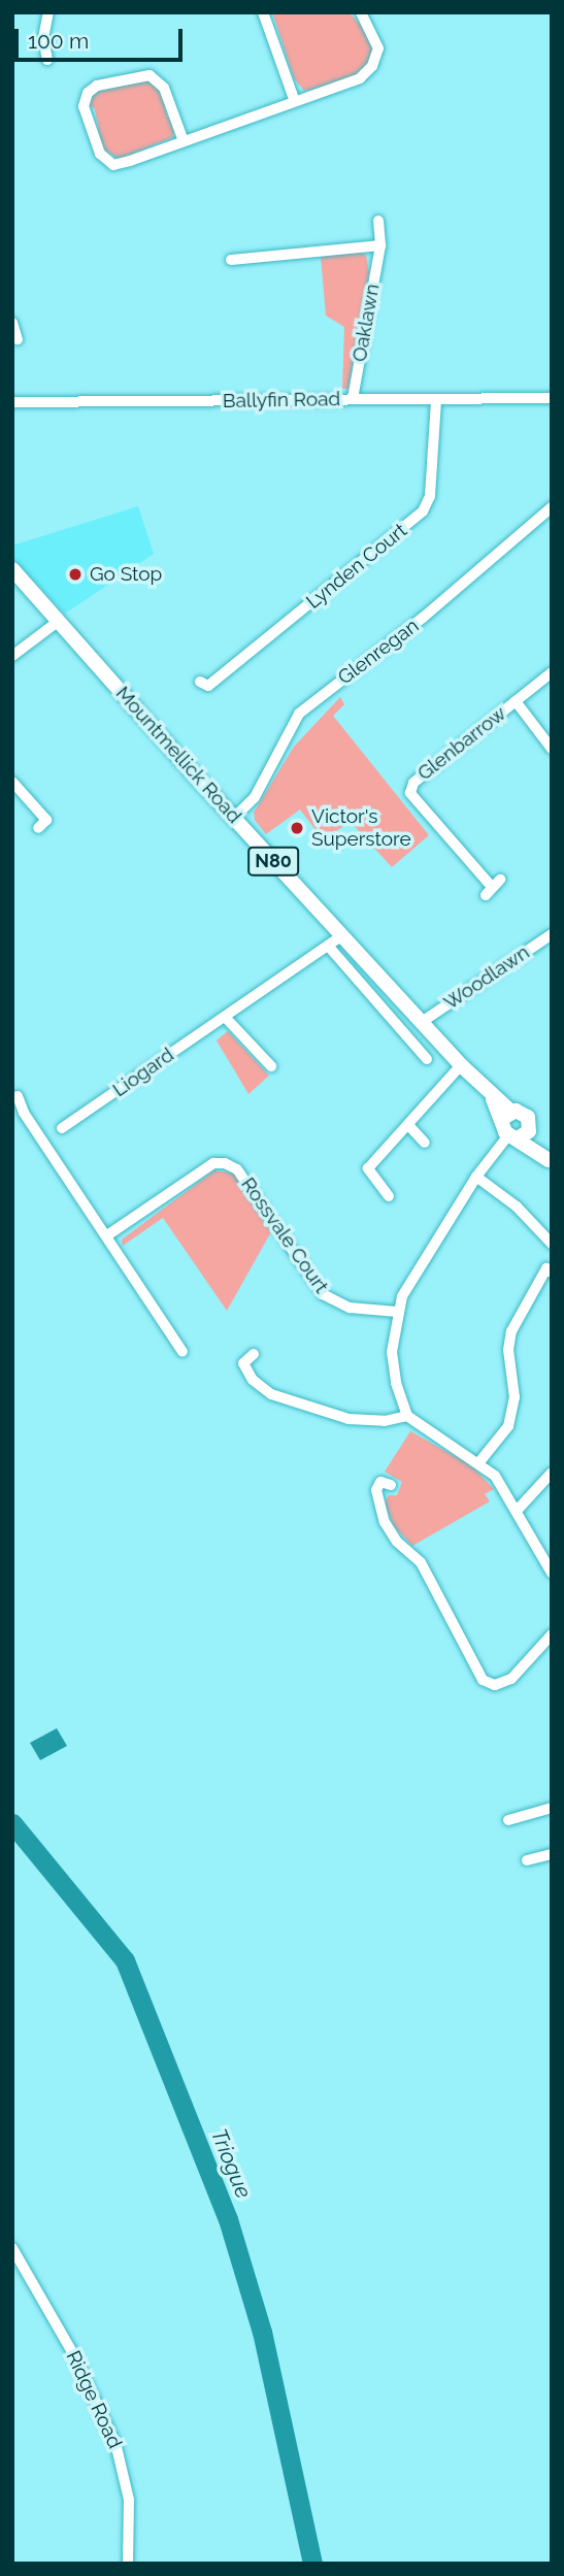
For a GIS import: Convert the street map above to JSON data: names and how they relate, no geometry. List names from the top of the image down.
{
  "streets": {
    "main road": ["Mountmellick Road", "N80"],
    "street": [
      "Oaklawn",
      "Ballyfin Road",
      "Lynden Court",
      "Glenregan",
      "Glenbarrow",
      "Woodlawn",
      "Liogard",
      "Rossvale Court",
      "Ridge Road"
    ]
  },
  "crossings": [
    ["Oaklawn", "Ballyfin Road"],
    ["Ballyfin Road", "Lynden Court"],
    ["Glenregan", "Mountmellick Road"],
    ["Mountmellick Road", "Woodlawn"],
    ["Mountmellick Road", "Liogard"]
  ],
  "water": ["Triogue"],
  "places": ["Go Stop", "Victor's Superstore"],
  "scale_bar": "100 m"
}
